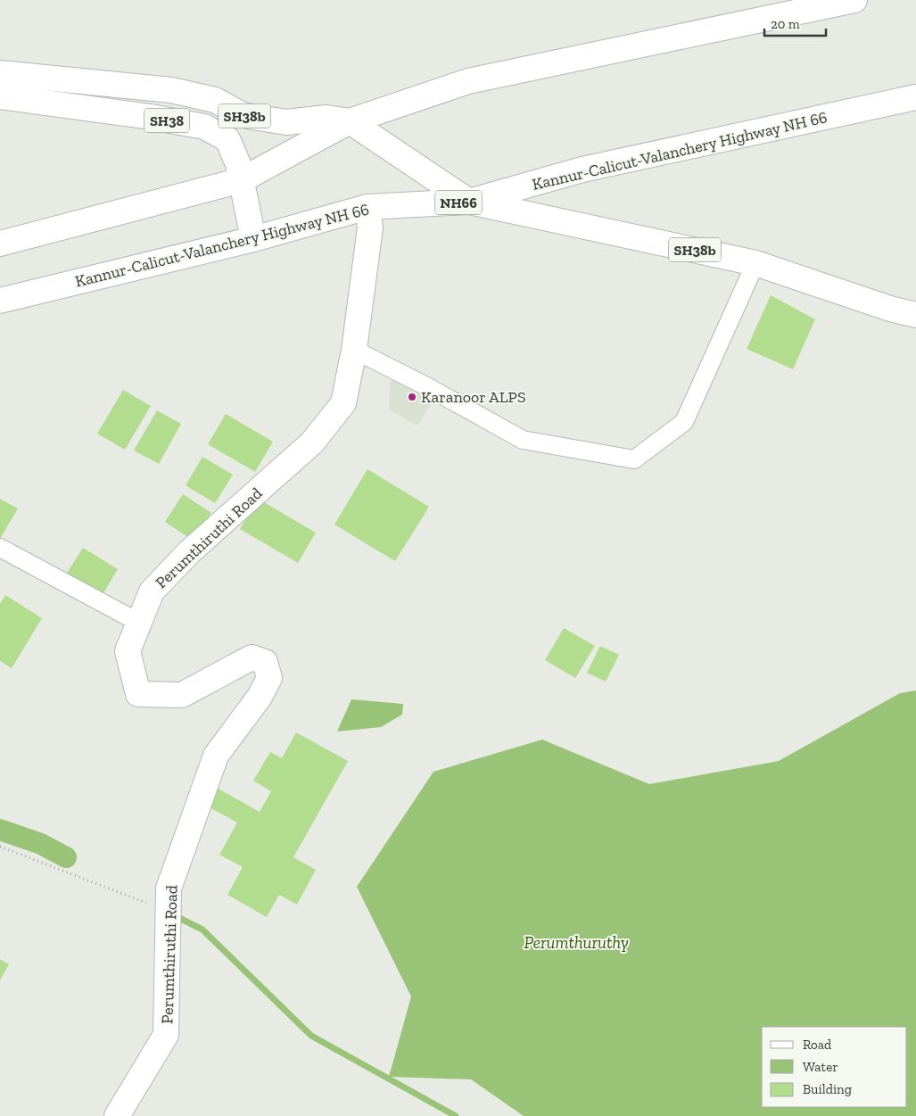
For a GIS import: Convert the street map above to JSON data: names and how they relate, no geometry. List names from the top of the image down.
{
  "streets": {
    "main road": [
      "SH38b",
      "SH38",
      "Kannur-Calicut-Valanchery Highway NH 66",
      "NH66",
      "Perumthiruthi Road"
    ]
  },
  "crossings": [
    ["SH38b", "Kannur-Calicut-Valanchery Highway NH 66"],
    ["SH38", "Kannur-Calicut-Valanchery Highway NH 66"],
    ["Kannur-Calicut-Valanchery Highway NH 66", "Perumthiruthi Road"]
  ],
  "water": ["Perumthuruthy"],
  "places": ["Karanoor ALPS"],
  "legend": ["Road", "Water", "Building"],
  "scale_bar": "20 m"
}
